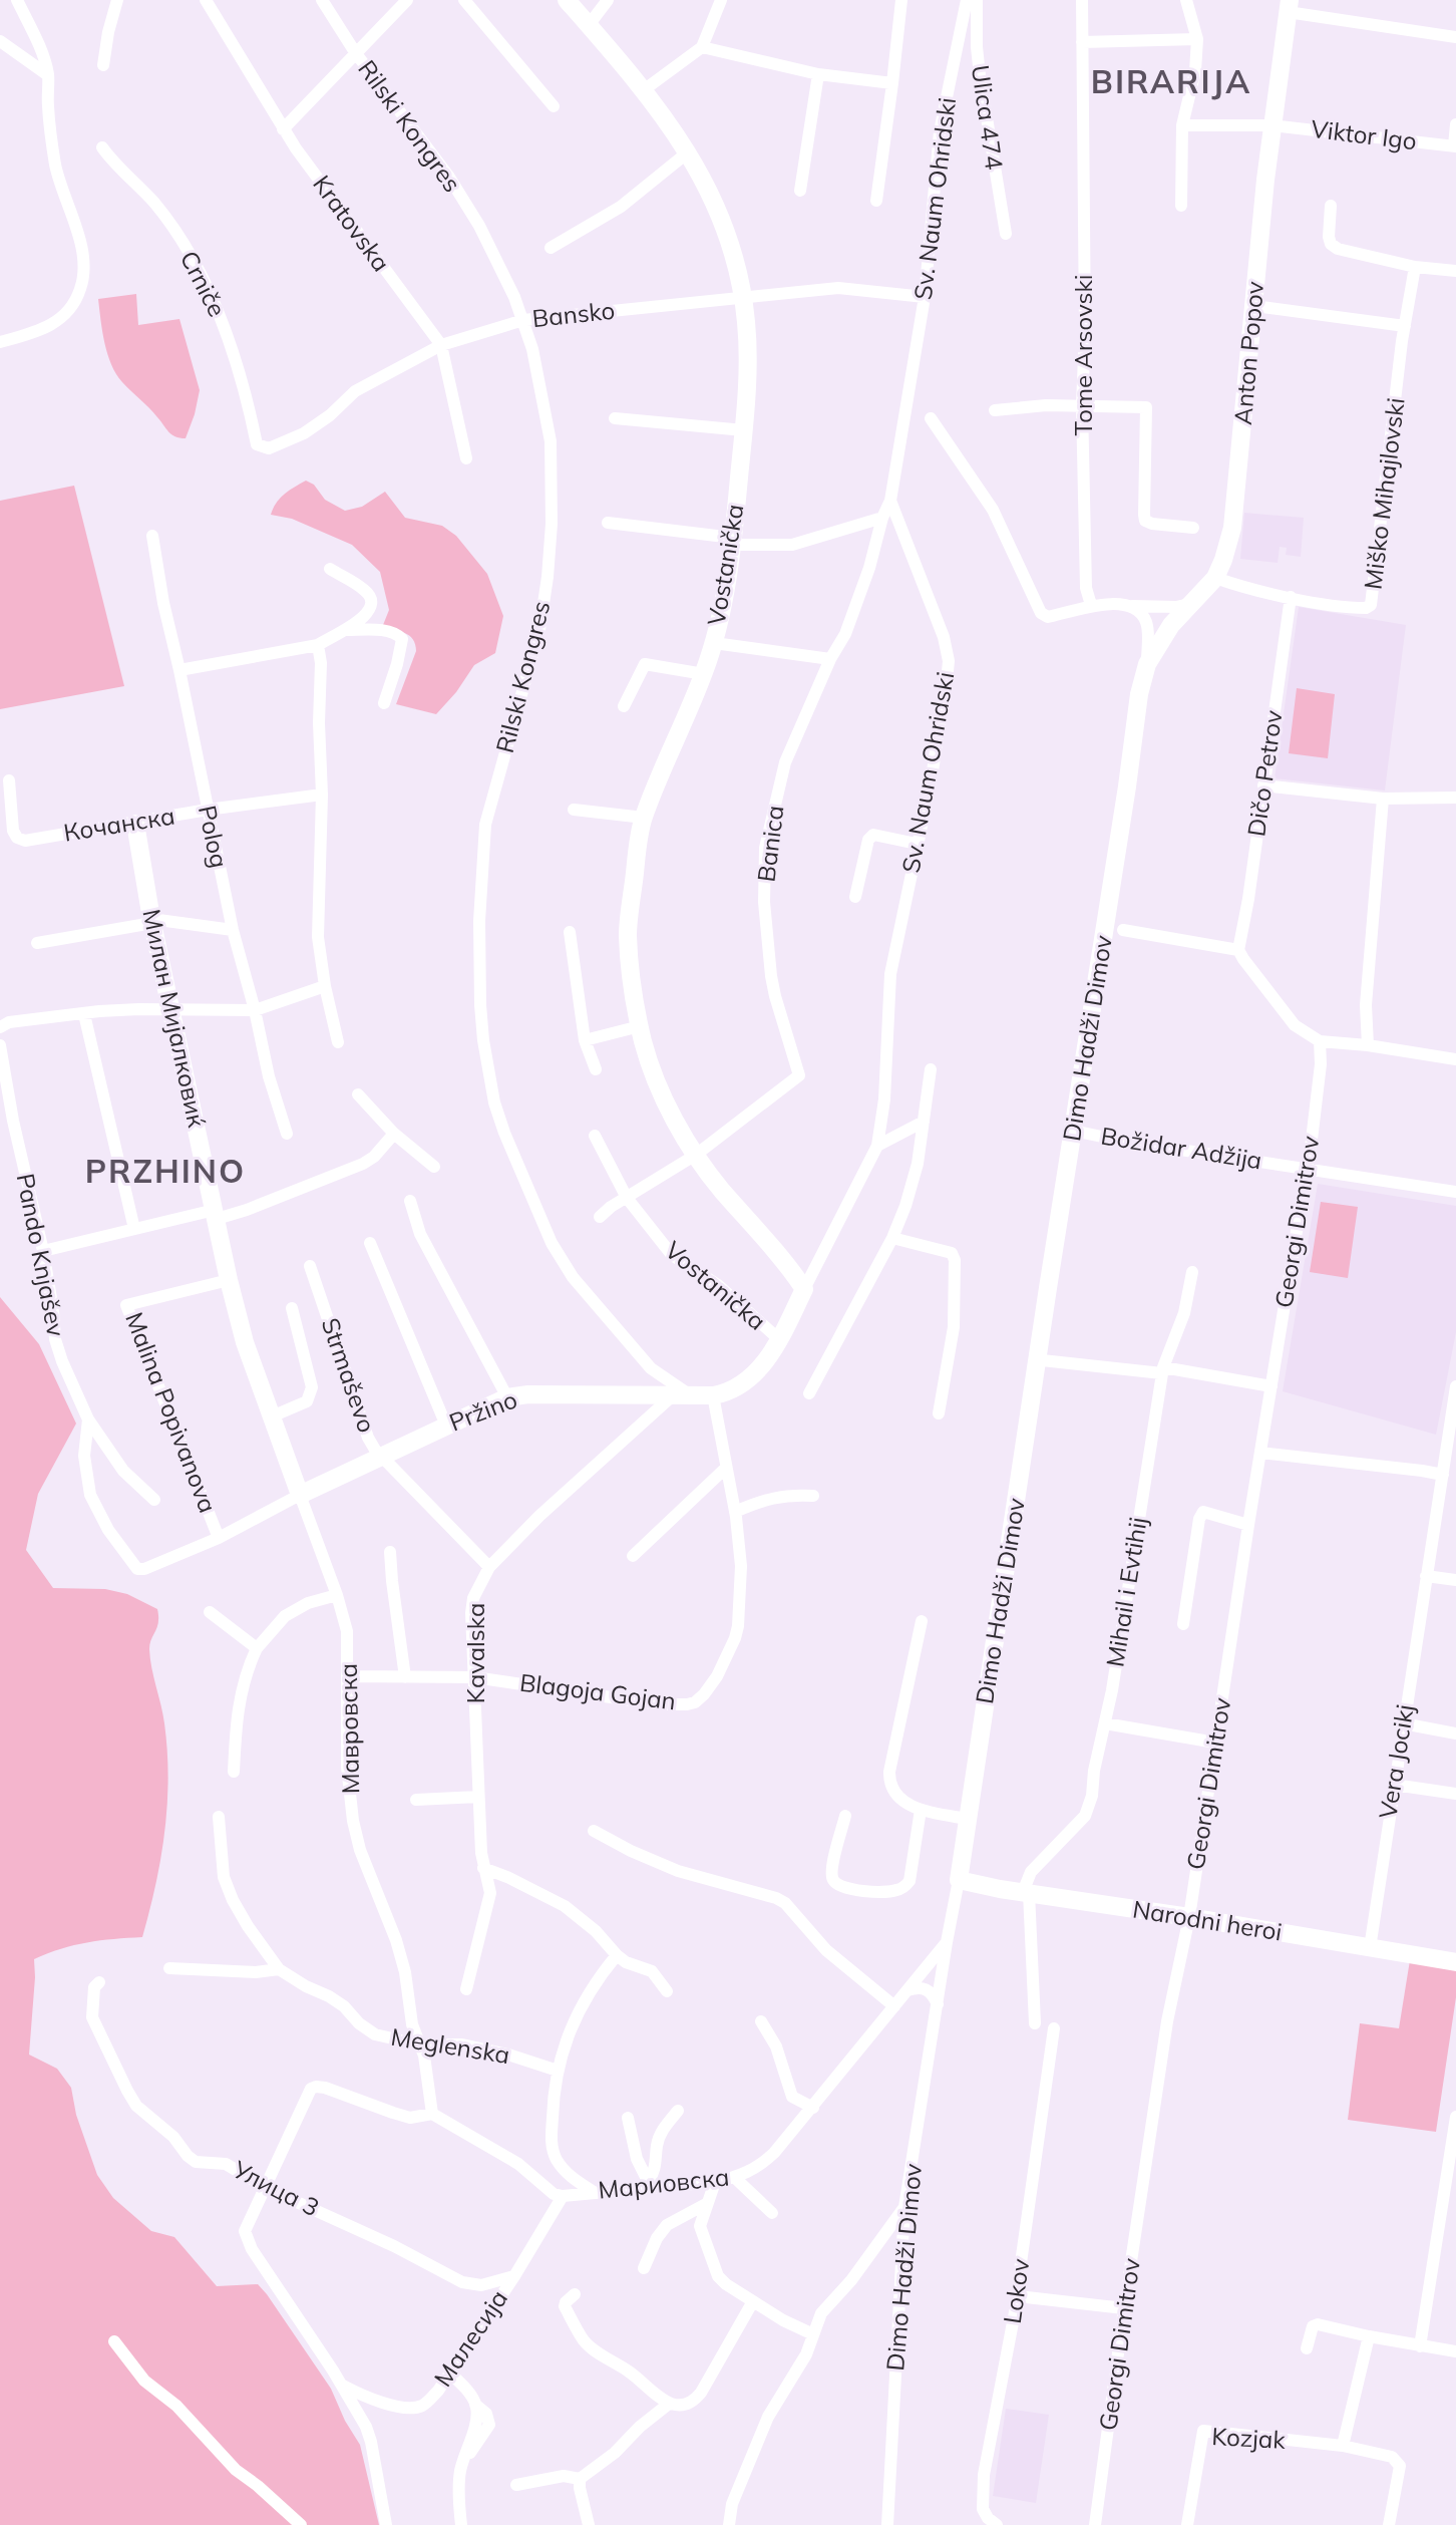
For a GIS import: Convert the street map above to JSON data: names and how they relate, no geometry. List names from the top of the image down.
{
  "streets": {
    "street": [
      "Ulica 474",
      "Rilski Kongres",
      "Viktor Igo",
      "Sv. Naum Ohridski",
      "Kratovska",
      "Crniče",
      "Bansko",
      "Anton Popov",
      "Tome Arsovski",
      "Miško Mihajlovski",
      "Vostanička",
      "Dičo Petrov",
      "Кочанска",
      "Polog",
      "Banica",
      "Милан Мијалковиќ",
      "Dimo Hadži Dimov",
      "Božidar Adžija",
      "Georgi Dimitrov",
      "Pando Knjašev",
      "Strmaševo",
      "Pržino",
      "Malina Popivanova",
      "Mihail i Evtihij",
      "Kavalska",
      "Blagoja Gojan",
      "Мавровска",
      "Vera Jocikj",
      "Narodni heroi",
      "Meglenska",
      "Мариовска",
      "Улица 3",
      "Lokov",
      "Малесија",
      "Kozjak"
    ]
  },
  "crossings": [
    ["Rilski Kongres", "Bansko"],
    ["Rilski Kongres", "Pržino"],
    ["Viktor Igo", "Anton Popov"],
    ["Sv. Naum Ohridski", "Bansko"],
    ["Sv. Naum Ohridski", "Vostanička"],
    ["Sv. Naum Ohridski", "Banica"],
    ["Sv. Naum Ohridski", "Pržino"],
    ["Kratovska", "Bansko"],
    ["Crniče", "Bansko"],
    ["Bansko", "Vostanička"],
    ["Anton Popov", "Miško Mihajlovski"],
    ["Anton Popov", "Dimo Hadži Dimov"],
    ["Miško Mihajlovski", "Dičo Petrov"],
    ["Vostanička", "Banica"],
    ["Vostanička", "Pržino"],
    ["Кочанска", "Polog"],
    ["Кочанска", "Милан Мијалковиќ"],
    ["Милан Мијалковиќ", "Pržino"],
    ["Милан Мијалковиќ", "Malina Popivanova"],
    ["Милан Мијалковиќ", "Мавровска"],
    ["Dimo Hadži Dimov", "Božidar Adžija"],
    ["Dimo Hadži Dimov", "Narodni heroi"],
    ["Dimo Hadži Dimov", "Мариовска"],
    ["Božidar Adžija", "Georgi Dimitrov"],
    ["Georgi Dimitrov", "Narodni heroi"],
    ["Pando Knjašev", "Pržino"],
    ["Strmaševo", "Pržino"],
    ["Strmaševo", "Kavalska"],
    ["Pržino", "Malina Popivanova"],
    ["Pržino", "Kavalska"],
    ["Pržino", "Blagoja Gojan"],
    ["Pržino", "Мавровска"],
    ["Mihail i Evtihij", "Narodni heroi"],
    ["Kavalska", "Blagoja Gojan"],
    ["Blagoja Gojan", "Мавровска"],
    ["Мавровска", "Meglenska"],
    ["Vera Jocikj", "Narodni heroi"],
    ["Мариовска", "Малесија"],
    ["Улица 3", "Малесија"]
  ],
  "districts": ["BIRARIJA", "PRZHINO"]
}
